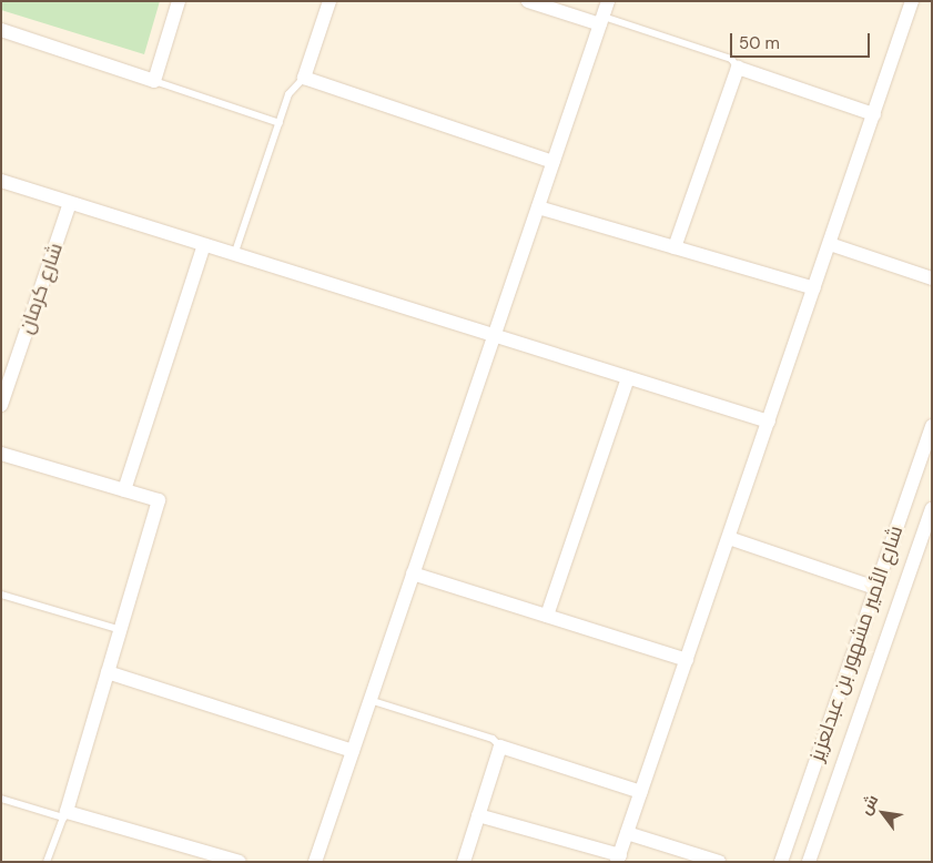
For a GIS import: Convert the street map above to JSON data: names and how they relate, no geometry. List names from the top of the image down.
{
  "streets": {
    "street": ["شارع كرمان", "شارع الأمير مشهور بن عبدلعزيز"]
  },
  "scale_bar": "50 m",
  "north": "top left"
}
